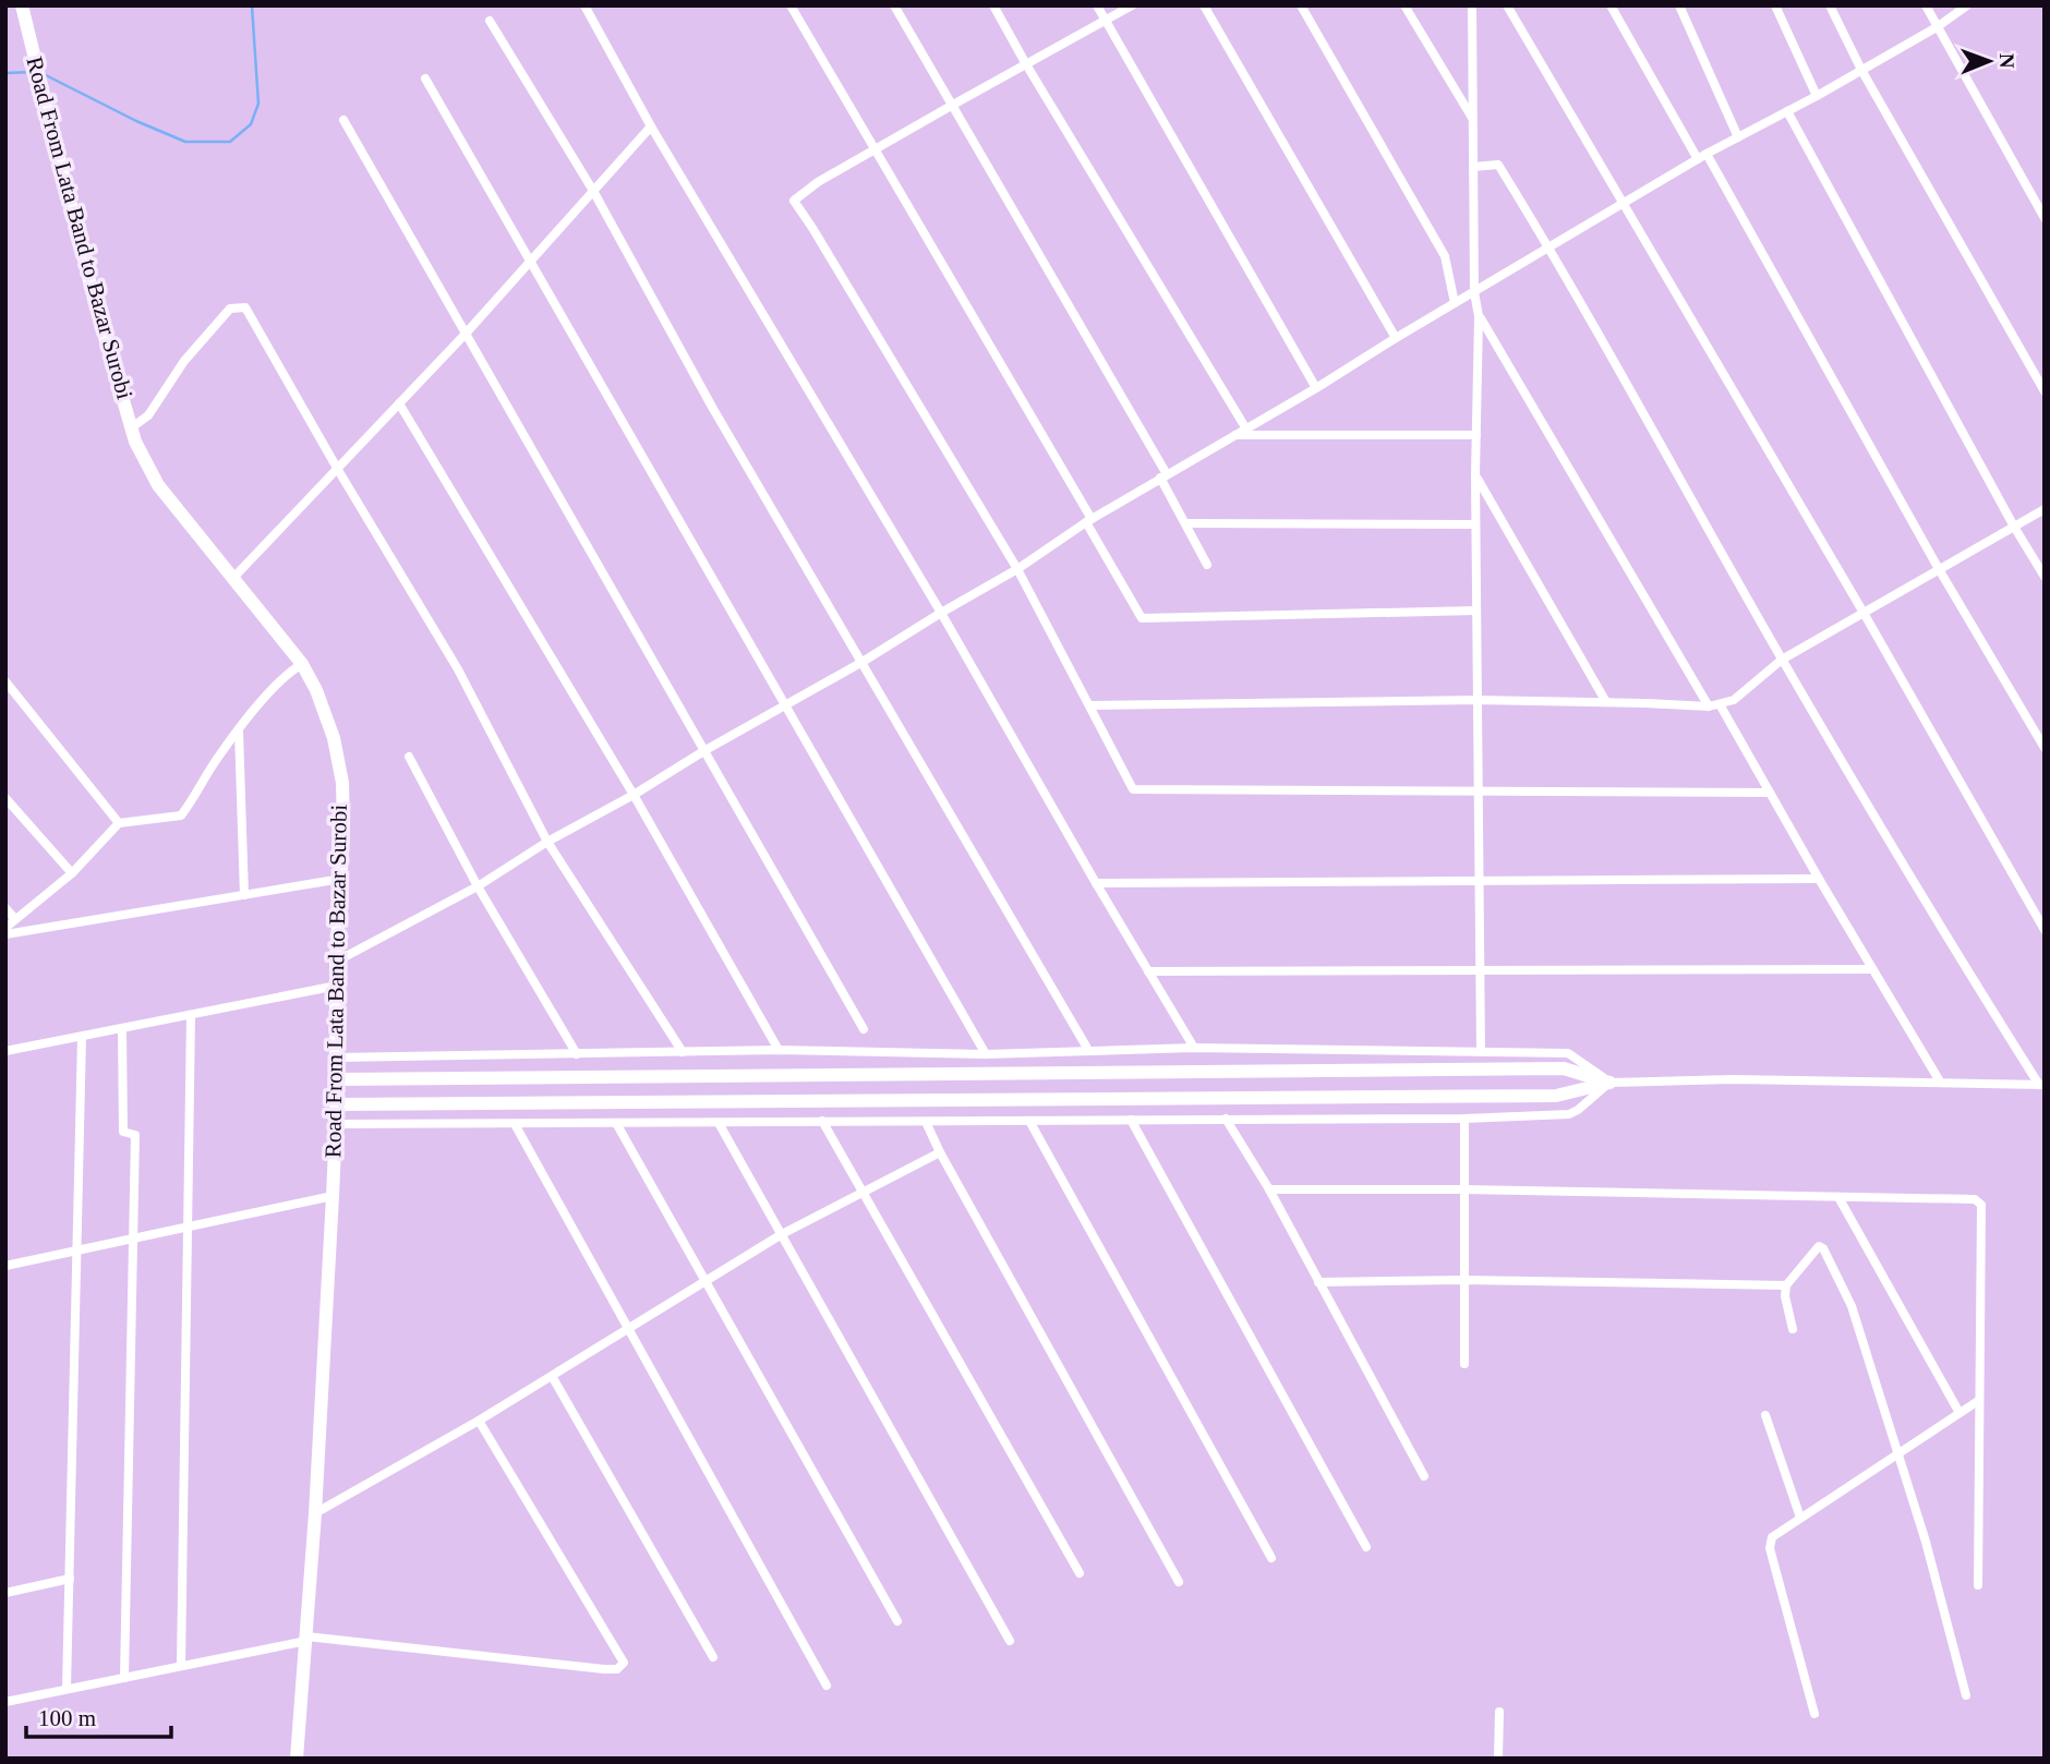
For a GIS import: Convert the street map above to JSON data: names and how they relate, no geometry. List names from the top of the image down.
{
  "streets": {
    "street": ["Road From Lata Band to Bazar Surobi"]
  },
  "scale_bar": "100 m",
  "north": "right"
}
